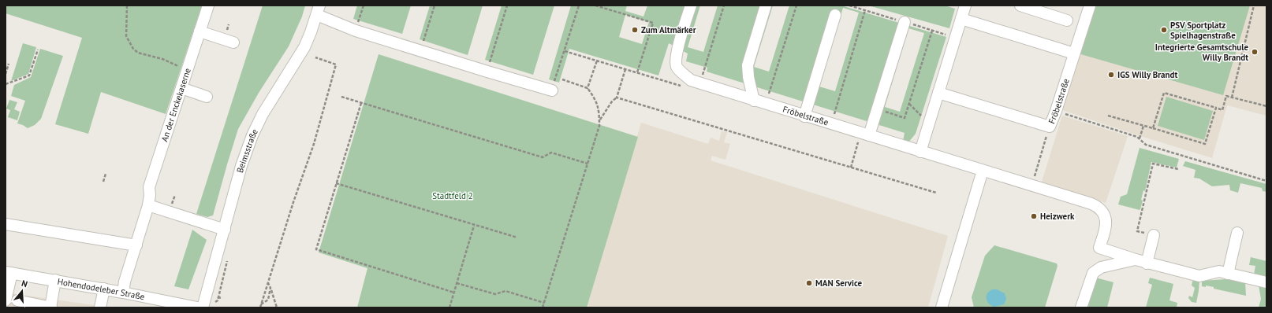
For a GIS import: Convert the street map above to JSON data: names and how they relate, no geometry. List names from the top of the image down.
{
  "streets": {
    "street": [
      "Fröbelstraße",
      "An der Enckekaserne",
      "Beimsstraße",
      "Hohendodeleber Straße"
    ]
  },
  "crossings": [
    ["An der Enckekaserne", "Hohendodeleber Straße"]
  ],
  "parks": ["Stadtfeld 2"],
  "places": [
    "Zum Altmärker",
    "PSV Sportplatz Spielhagenstraße",
    "Integrierte Gesamtschule Willy Brandt",
    "IGS Willy Brandt",
    "Heizwerk",
    "MAN Service"
  ],
  "north": "top"
}
